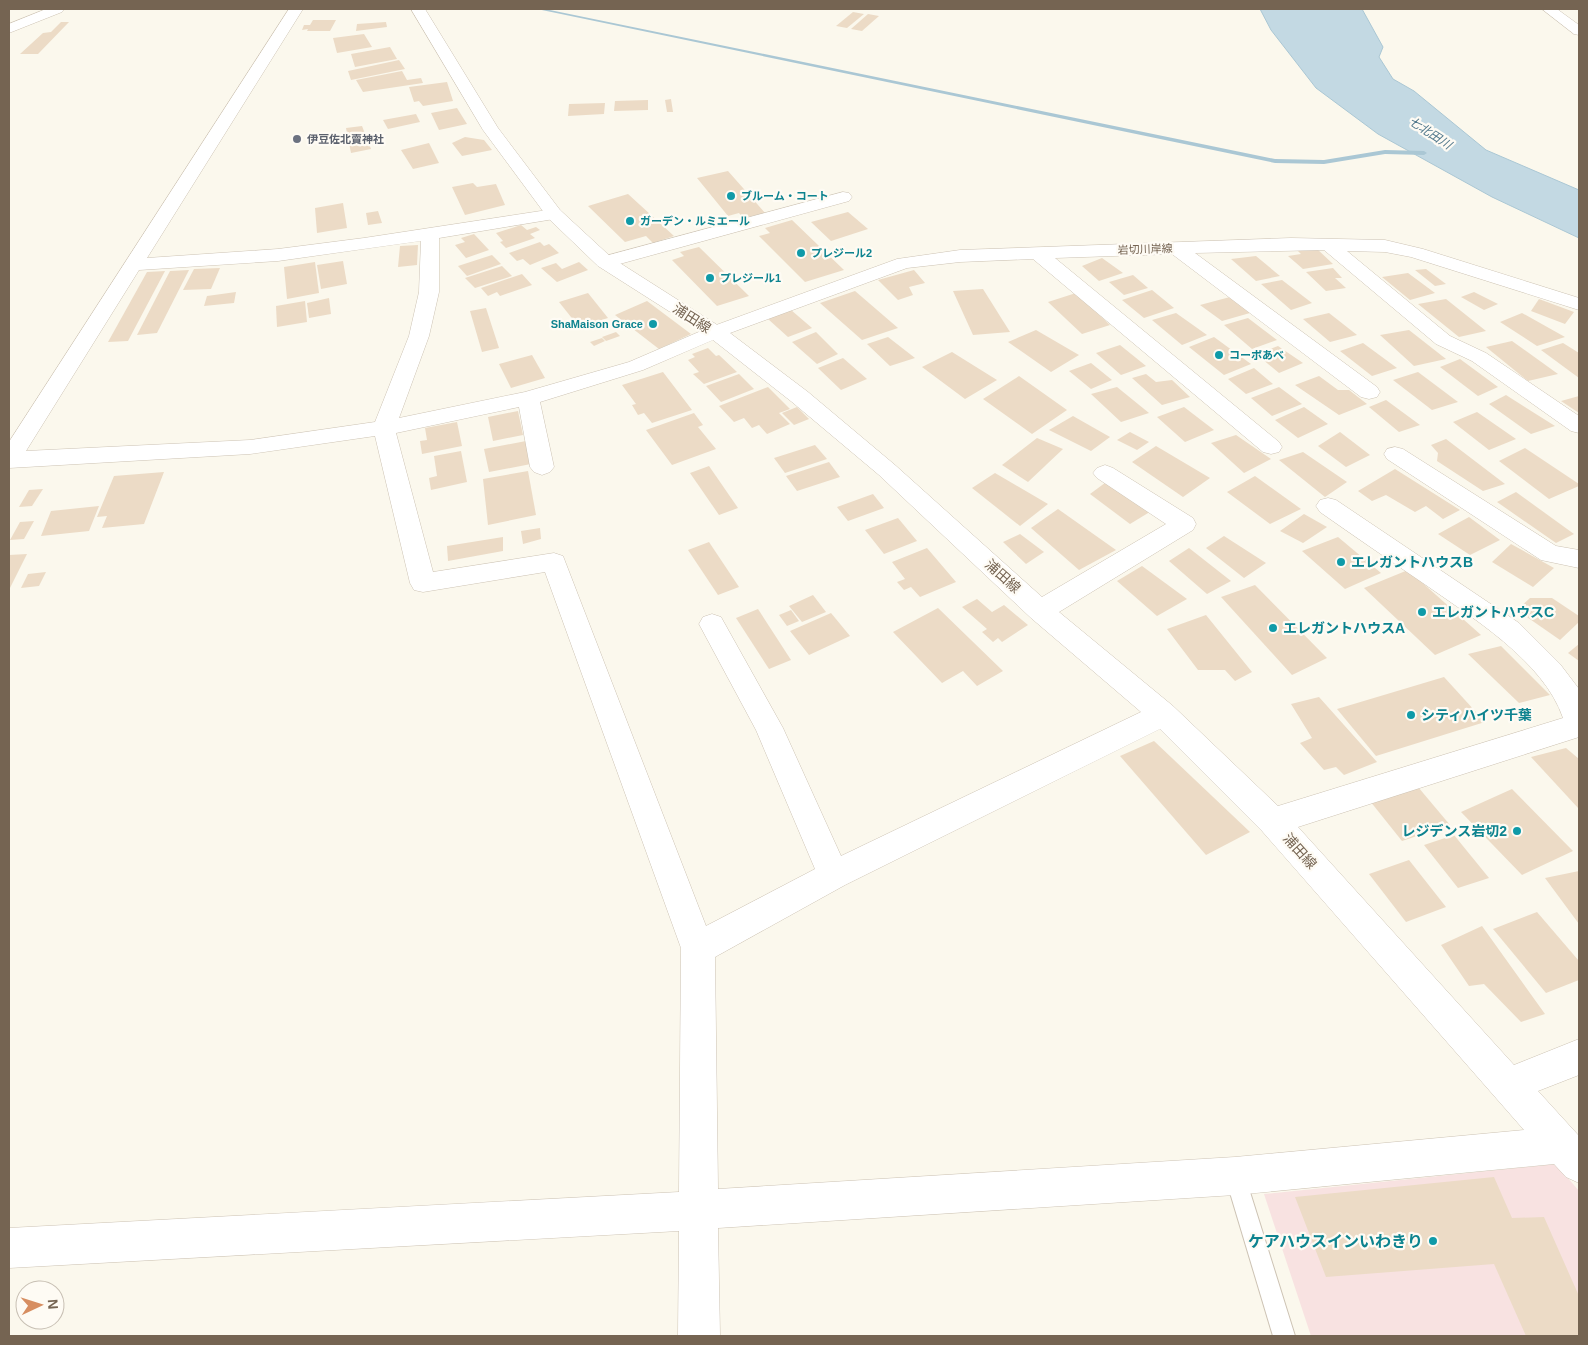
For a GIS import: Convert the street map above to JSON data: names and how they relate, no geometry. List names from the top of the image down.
{
  "streets": {
    "street": ["岩切川岸線", "浦田線"]
  },
  "crossings": [
    ["岩切川岸線", "浦田線"]
  ],
  "water": ["七北田川"],
  "places": [
    "伊豆佐北賣神社",
    "ブルーム・コート",
    "ガーデン・ルミエール",
    "プレジール2",
    "プレジール1",
    "ShaMaison Grace",
    "コーポあべ",
    "エレガントハウスB",
    "エレガントハウスC",
    "エレガントハウスA",
    "シティハイツ千葉",
    "レジデンス岩切2",
    "ケアハウスインいわきり"
  ],
  "north": "right"
}
